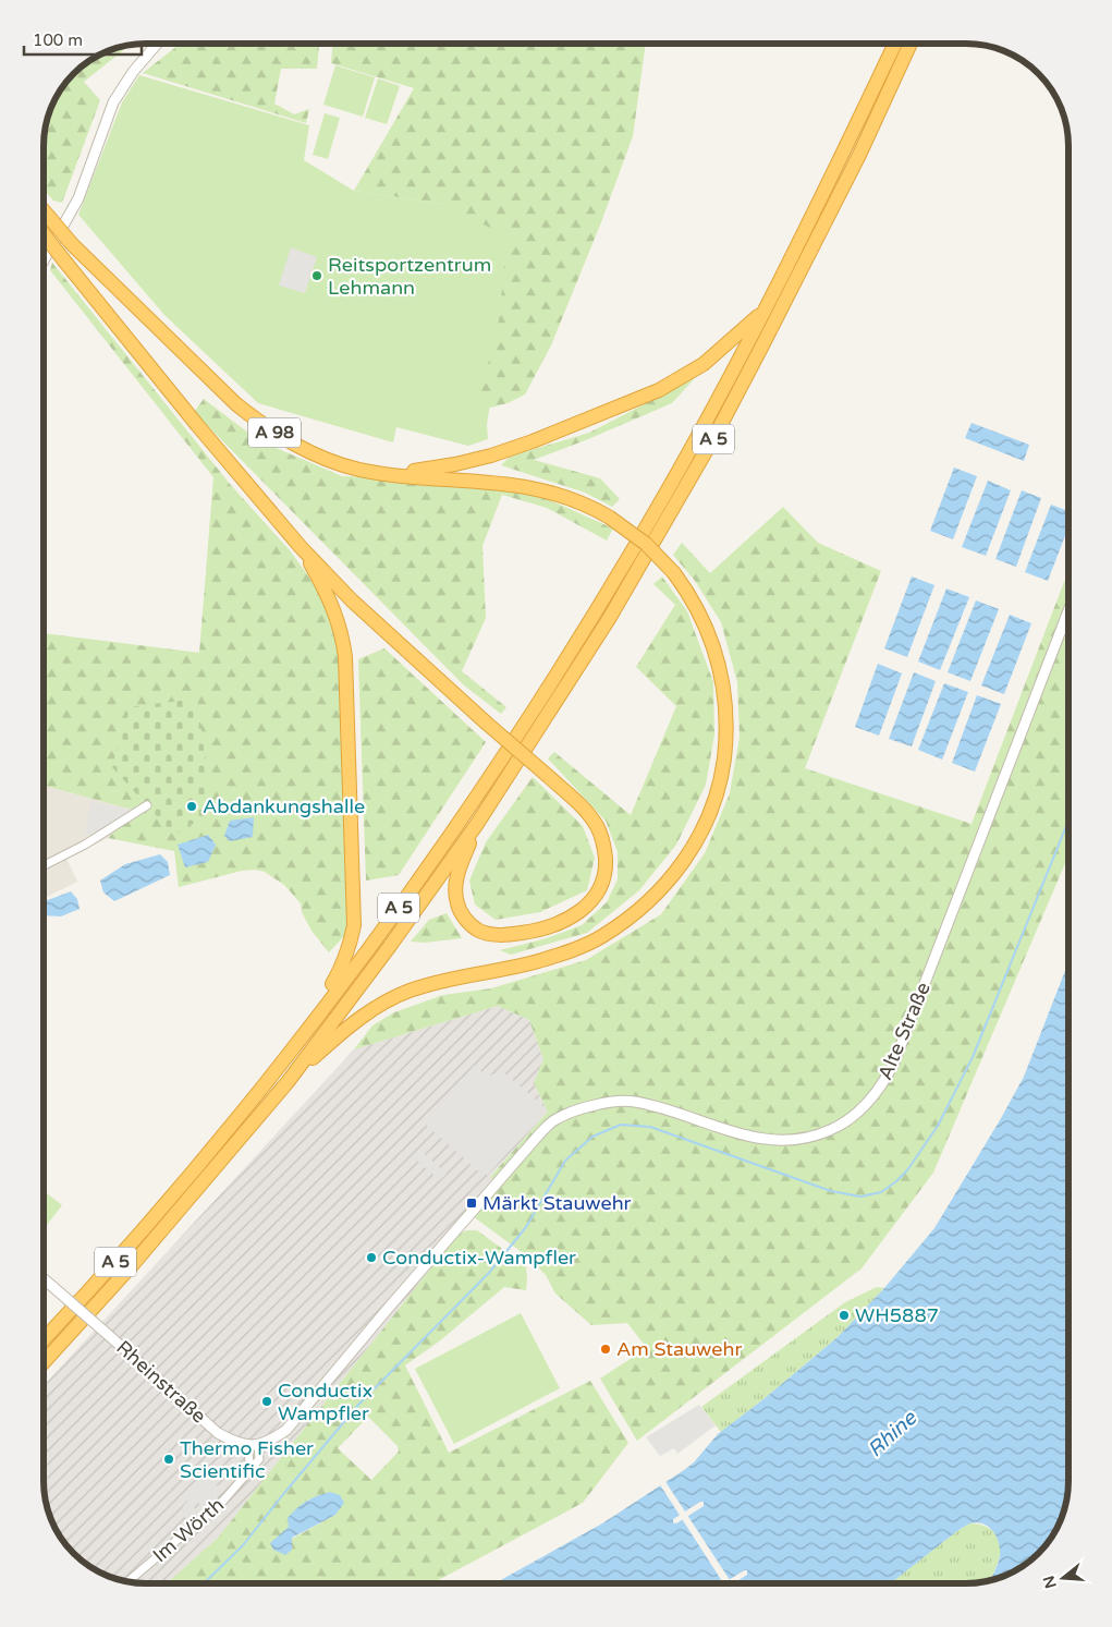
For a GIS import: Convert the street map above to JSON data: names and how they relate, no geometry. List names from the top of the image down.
{
  "streets": {
    "highway": ["A 98", "A 5"],
    "street": ["Alte Straße", "Rheinstraße", "Im Wörth"]
  },
  "crossings": [
    ["Alte Straße", "Rheinstraße"],
    ["Rheinstraße", "Im Wörth"]
  ],
  "water": ["Rhine"],
  "places": {
    "other": [
      "Reitsportzentrum Lehmann",
      "Abdankungshalle",
      "Conductix-Wampfler",
      "WH5887",
      "Am Stauwehr",
      "Conductix Wampfler",
      "Thermo Fisher Scientific"
    ],
    "transit": ["Märkt Stauwehr"]
  },
  "scale_bar": "100 m",
  "north": "left"
}
